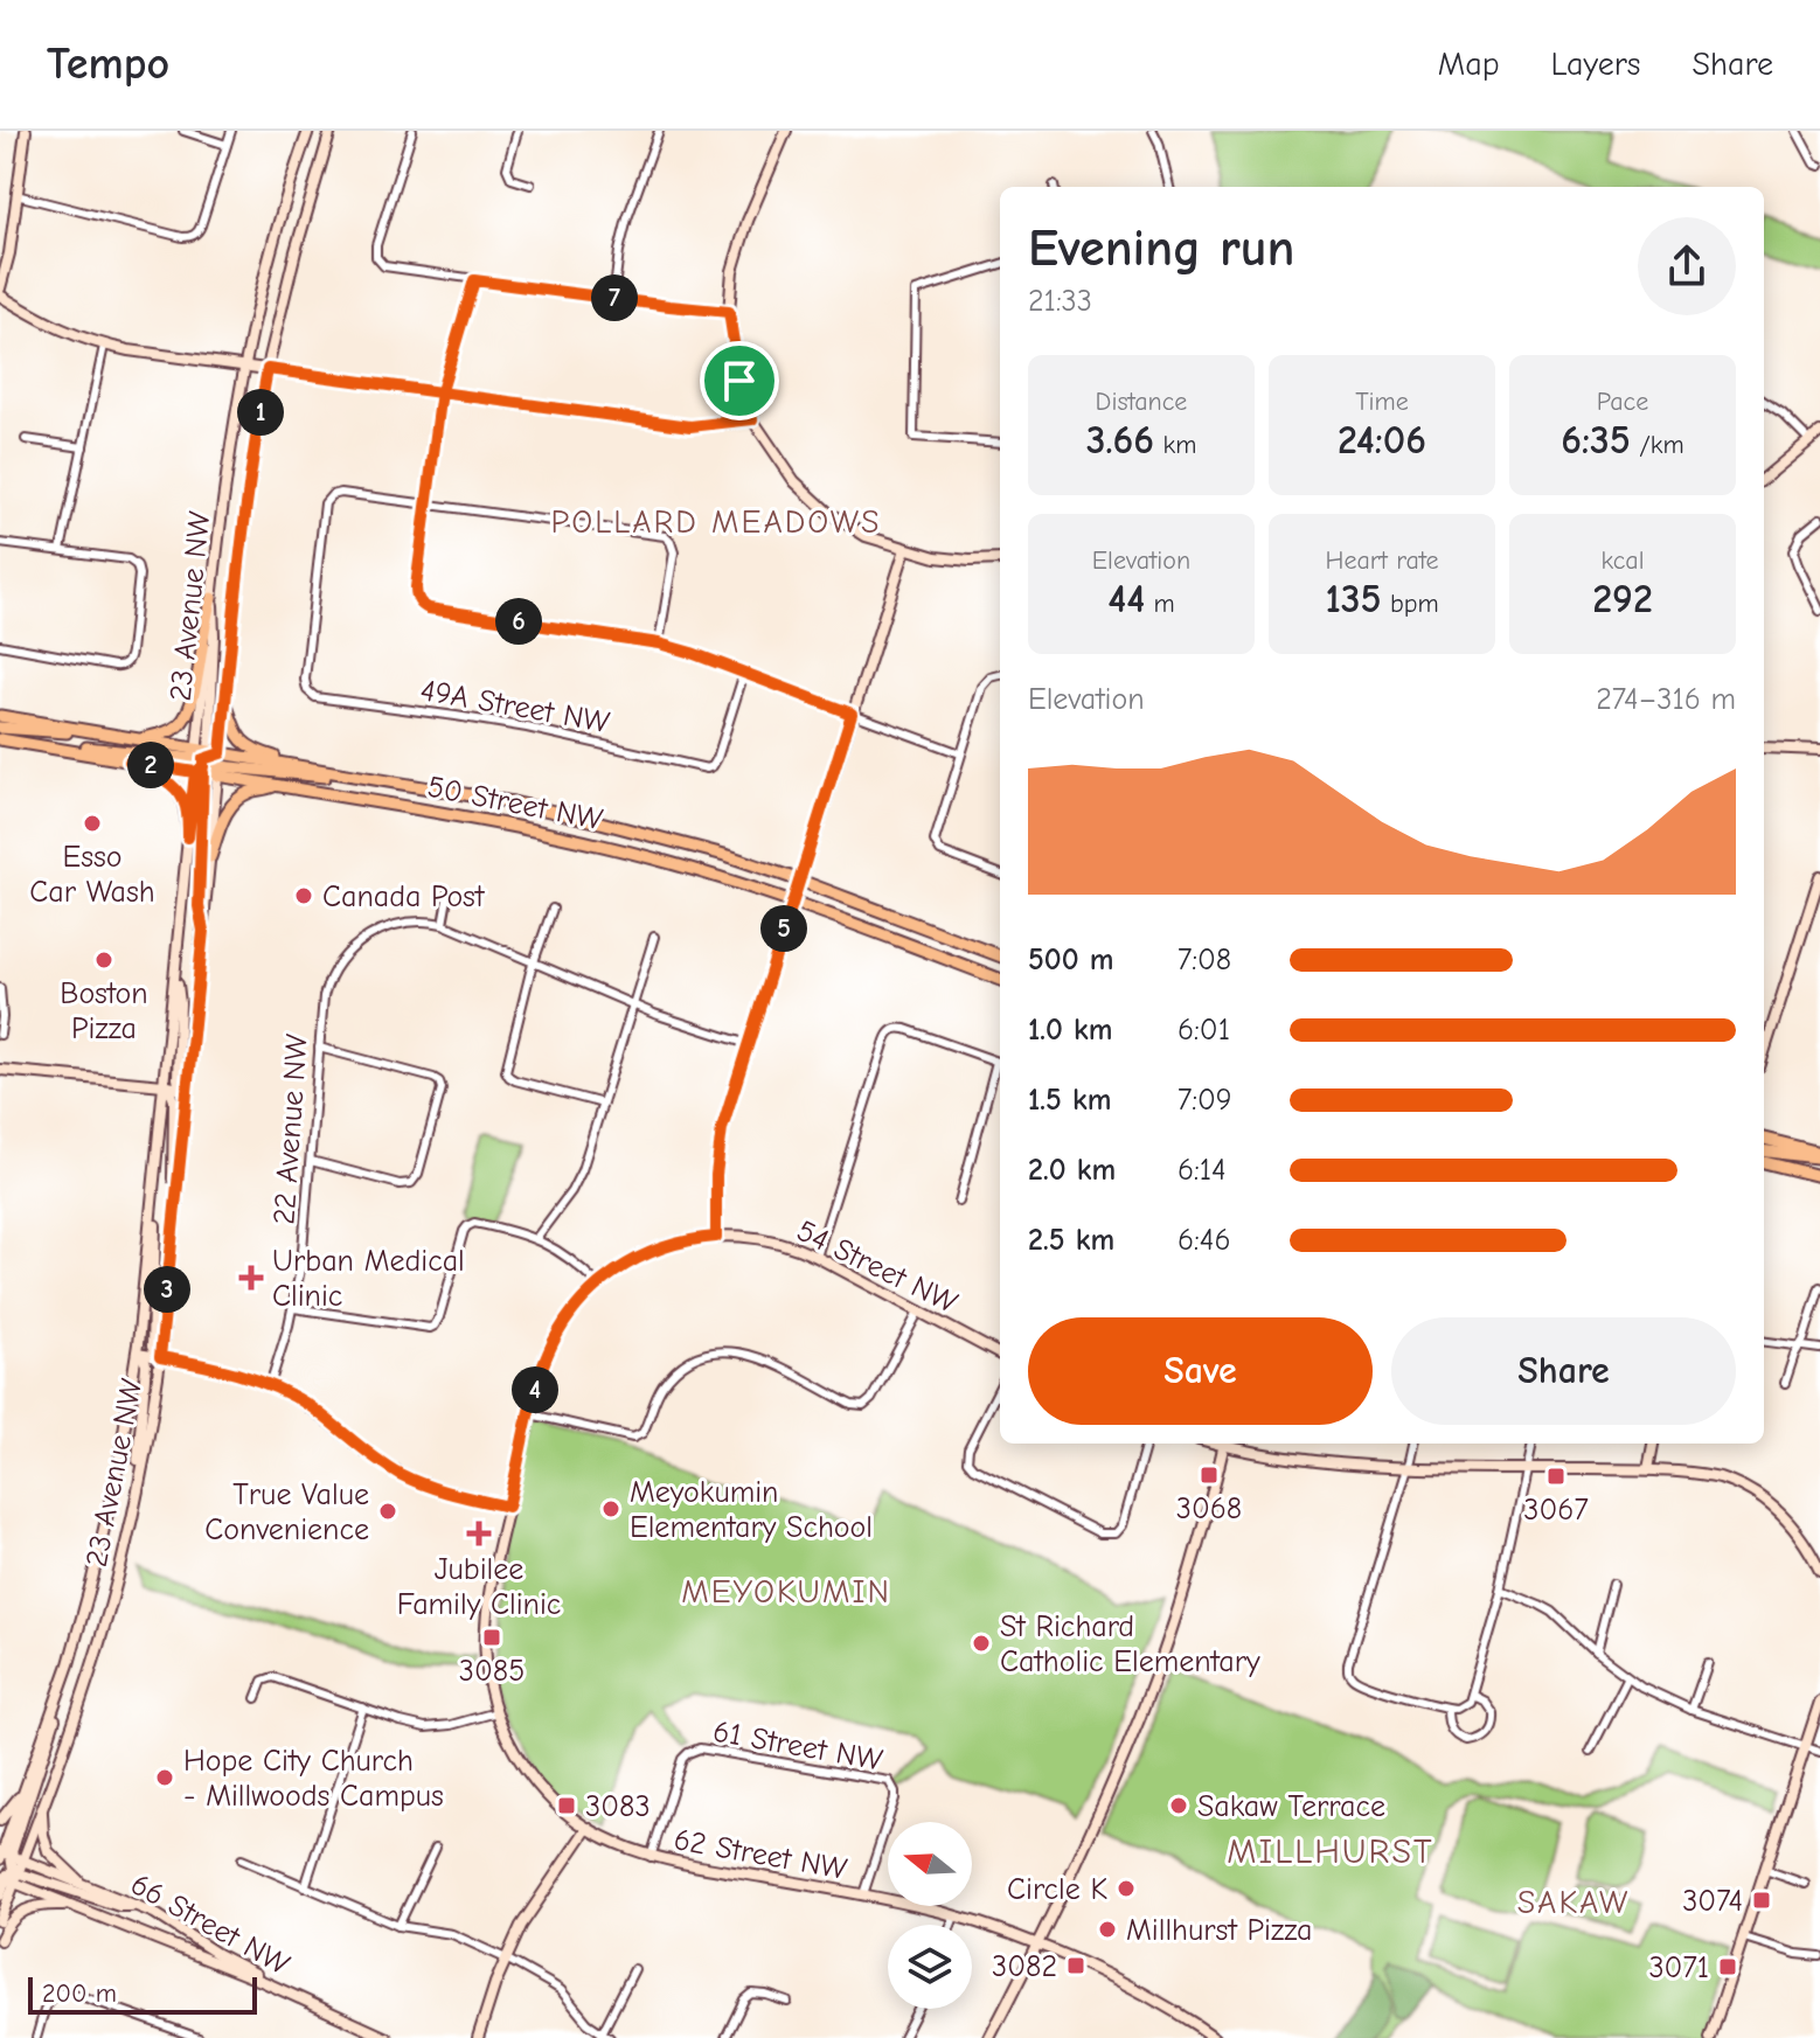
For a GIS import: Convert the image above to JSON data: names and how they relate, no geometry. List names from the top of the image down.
{
  "streets": {
    "main road": ["50 Street NW"],
    "street": [
      "23 Avenue NW",
      "49A Street NW",
      "22 Avenue NW",
      "54 Street NW",
      "61 Street NW",
      "62 Street NW",
      "66 Street NW"
    ]
  },
  "crossings": [
    ["23 Avenue NW", "50 Street NW"],
    ["23 Avenue NW", "66 Street NW"],
    ["54 Street NW", "62 Street NW"],
    ["61 Street NW", "62 Street NW"]
  ],
  "districts": [
    "POLLARD MEADOWS",
    "MEYOKUMIN",
    "MILLHURST",
    "SAKAW"
  ],
  "places": {
    "other": [
      "Esso Car Wash",
      "Canada Post",
      "Boston Pizza",
      "Meyokumin Elementary School",
      "True Value Convenience",
      "St Richard Catholic Elementary",
      "Hope City Church - Millwoods Campus",
      "Sakaw Terrace",
      "Circle K",
      "Millhurst Pizza"
    ],
    "health": ["Urban Medical Clinic", "Jubilee Family Clinic"],
    "transit": [
      "3068",
      "3067",
      "3085",
      "3083",
      "3074",
      "3082",
      "3071"
    ]
  },
  "scale_bar": "200 m",
  "north": "left",
  "page": {
    "header": "Tempo",
    "nav": ["Map", "Layers", "Share"],
    "heading": ["Evening run", "21:33"],
    "pins": [
      "7",
      "1",
      "6",
      "2",
      "5",
      "3",
      "4"
    ],
    "stats": [
      ["Distance", "3.66 km"],
      ["Time", "24:06"],
      ["Pace", "6:35 /km"],
      ["Elevation", "44 m"],
      ["Heart rate", "135 bpm"],
      ["kcal", "292"]
    ],
    "chart": ["Elevation", "274–316 m"],
    "list": [
      {
        "name": "500 m",
        "note": "7:08"
      },
      {
        "name": "1.0 km",
        "note": "6:01"
      },
      {
        "name": "1.5 km",
        "note": "7:09"
      },
      {
        "name": "2.0 km",
        "note": "6:14"
      },
      {
        "name": "2.5 km",
        "note": "6:46"
      }
    ],
    "buttons": ["Save", "Share"],
    "scale": "200 m"
  }
}
